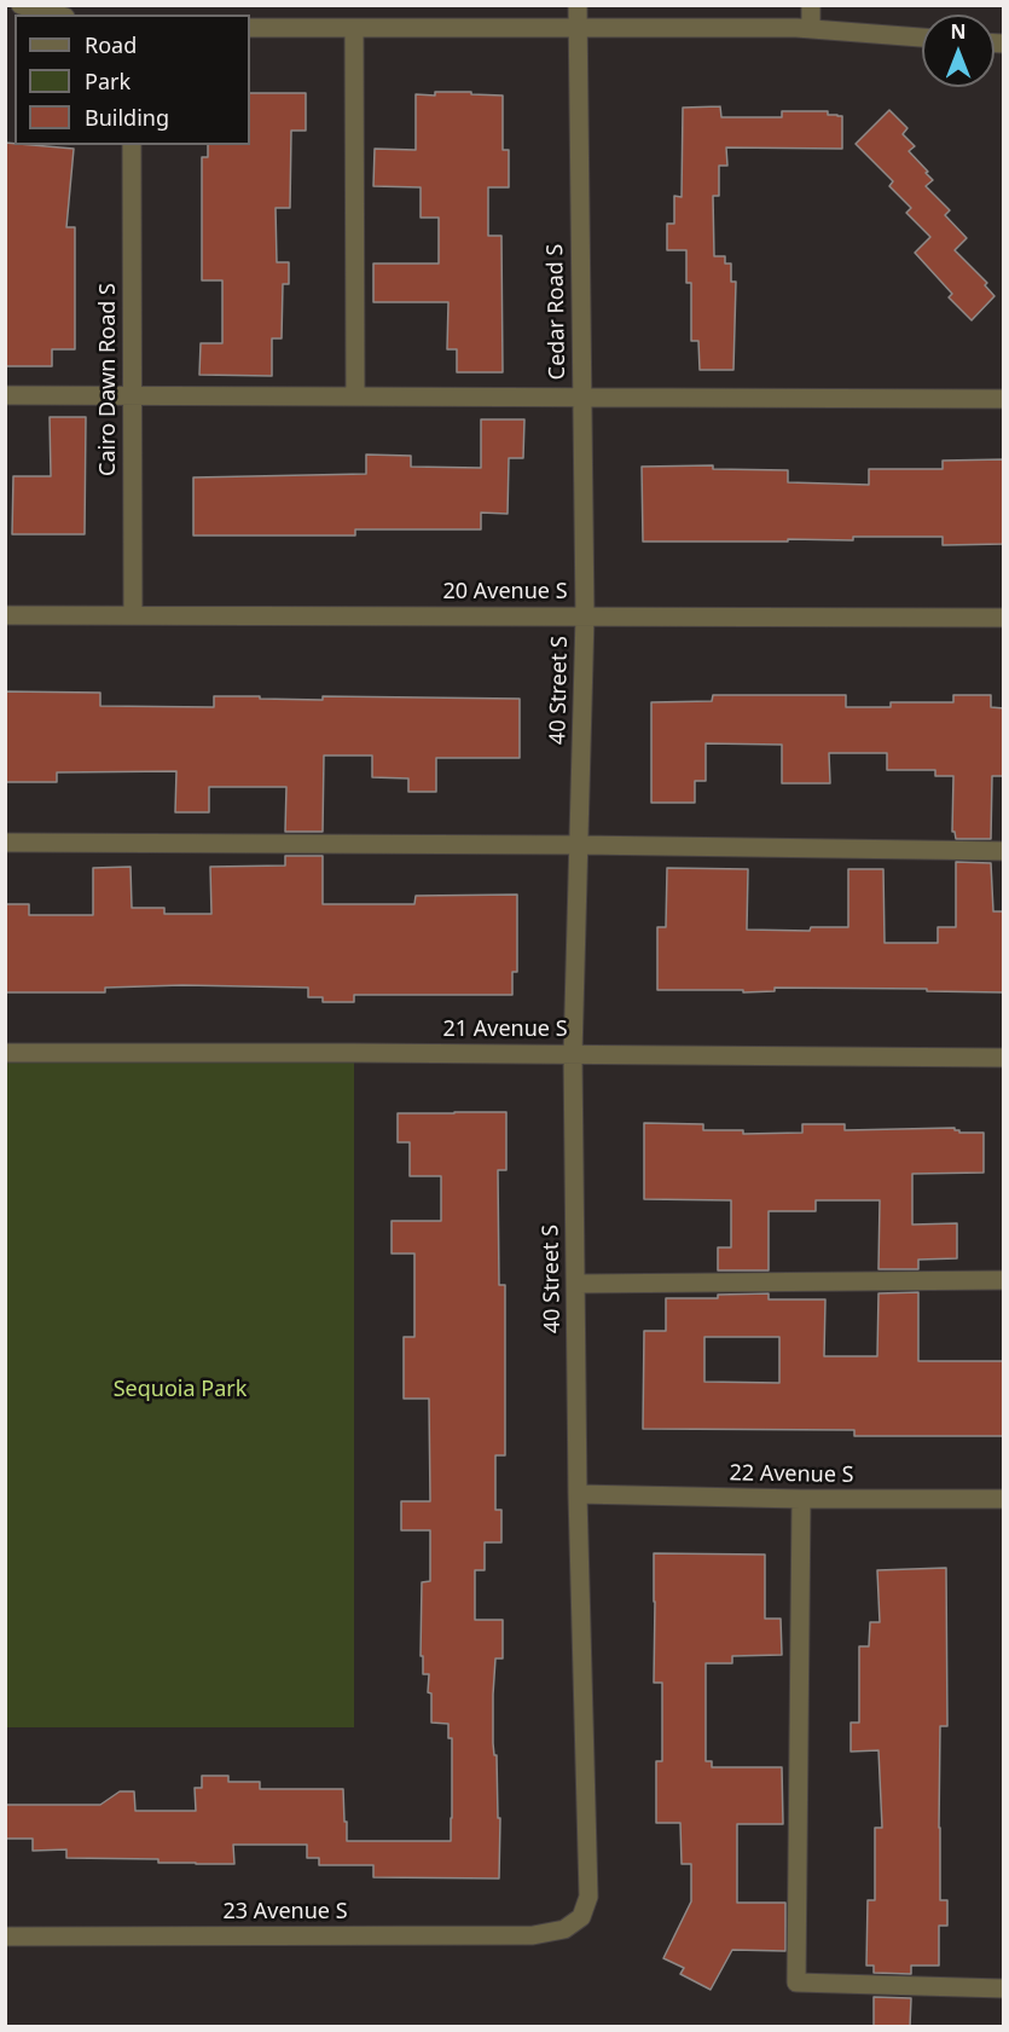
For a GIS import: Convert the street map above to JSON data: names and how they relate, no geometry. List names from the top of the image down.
{
  "streets": {
    "street": [
      "Cedar Road S",
      "Cairo Dawn Road S",
      "20 Avenue S",
      "40 Street S",
      "21 Avenue S",
      "22 Avenue S",
      "23 Avenue S"
    ]
  },
  "crossings": [
    ["Cedar Road S", "20 Avenue S"],
    ["Cedar Road S", "40 Street S"],
    ["Cairo Dawn Road S", "20 Avenue S"],
    ["20 Avenue S", "40 Street S"],
    ["40 Street S", "21 Avenue S"],
    ["40 Street S", "22 Avenue S"],
    ["40 Street S", "23 Avenue S"]
  ],
  "parks": ["Sequoia Park"],
  "legend": ["Road", "Park", "Building"],
  "north": "top"
}
